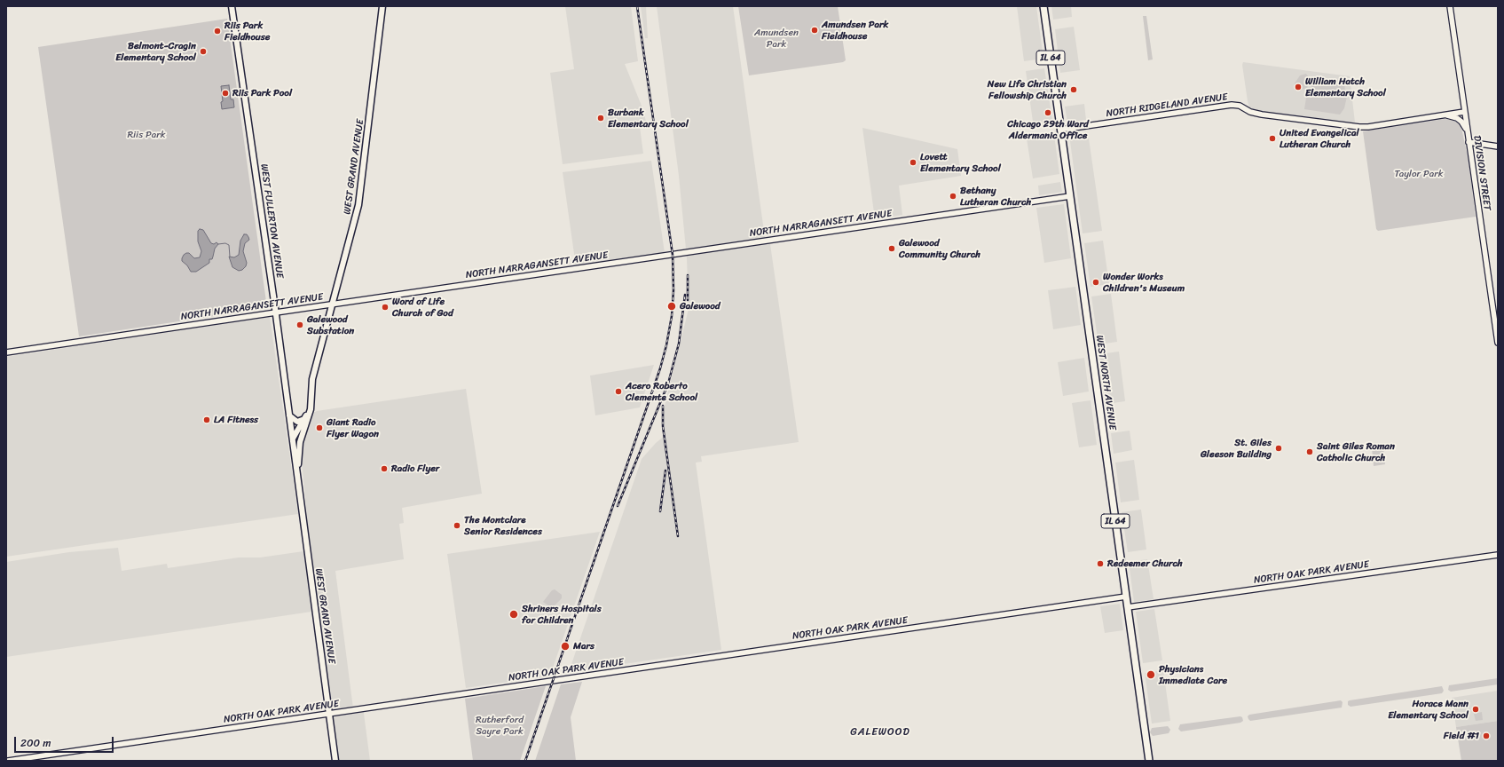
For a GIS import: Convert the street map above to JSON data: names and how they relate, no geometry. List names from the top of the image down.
{
  "streets": {
    "main road": [
      "IL 64",
      "WEST GRAND AVENUE",
      "WEST FULLERTON AVENUE",
      "WEST NORTH AVENUE"
    ],
    "street": [
      "NORTH RIDGELAND AVENUE",
      "DIVISION STREET",
      "NORTH NARRAGANSETT AVENUE",
      "NORTH OAK PARK AVENUE"
    ]
  },
  "crossings": [
    ["NORTH RIDGELAND AVENUE", "DIVISION STREET"],
    ["NORTH RIDGELAND AVENUE", "WEST NORTH AVENUE"],
    ["WEST GRAND AVENUE", "WEST FULLERTON AVENUE"],
    ["WEST GRAND AVENUE", "NORTH NARRAGANSETT AVENUE"],
    ["WEST GRAND AVENUE", "NORTH OAK PARK AVENUE"],
    ["WEST FULLERTON AVENUE", "NORTH NARRAGANSETT AVENUE"],
    ["NORTH NARRAGANSETT AVENUE", "WEST NORTH AVENUE"],
    ["WEST NORTH AVENUE", "NORTH OAK PARK AVENUE"]
  ],
  "districts": ["GALEWOOD"],
  "parks": [
    "Amundsen Park",
    "Riis Park",
    "Taylor Park",
    "Rutherford Sayre Park"
  ],
  "places": [
    "Amundsen Park Fieldhouse",
    "Riis Park Fieldhouse",
    "Belmont-Cragin Elementary School",
    "William Hatch Elementary School",
    "New Life Christian Fellowship Church",
    "Riis Park Pool",
    "Chicago 29th Ward Aldermanic Office",
    "Burbank Elementary School",
    "United Evangelical Lutheran Church",
    "Lovett Elementary School",
    "Bethany Lutheran Church",
    "Galewood Community Church",
    "Wonder Works Children's Museum",
    "Galewood",
    "Word of Life Church of God",
    "Galewood Substation",
    "Acero Roberto Clemente School",
    "LA Fitness",
    "Giant Radio Flyer Wagon",
    "St. Giles Gleeson Building",
    "Saint Giles Roman Catholic Church",
    "Radio Flyer",
    "The Montclare Senior Residences",
    "Redeemer Church",
    "Shriners Hospitals for Children",
    "Mars",
    "Physicians Immediate Care",
    "Horace Mann Elementary School",
    "Field #1"
  ],
  "scale_bar": "200 m"
}
